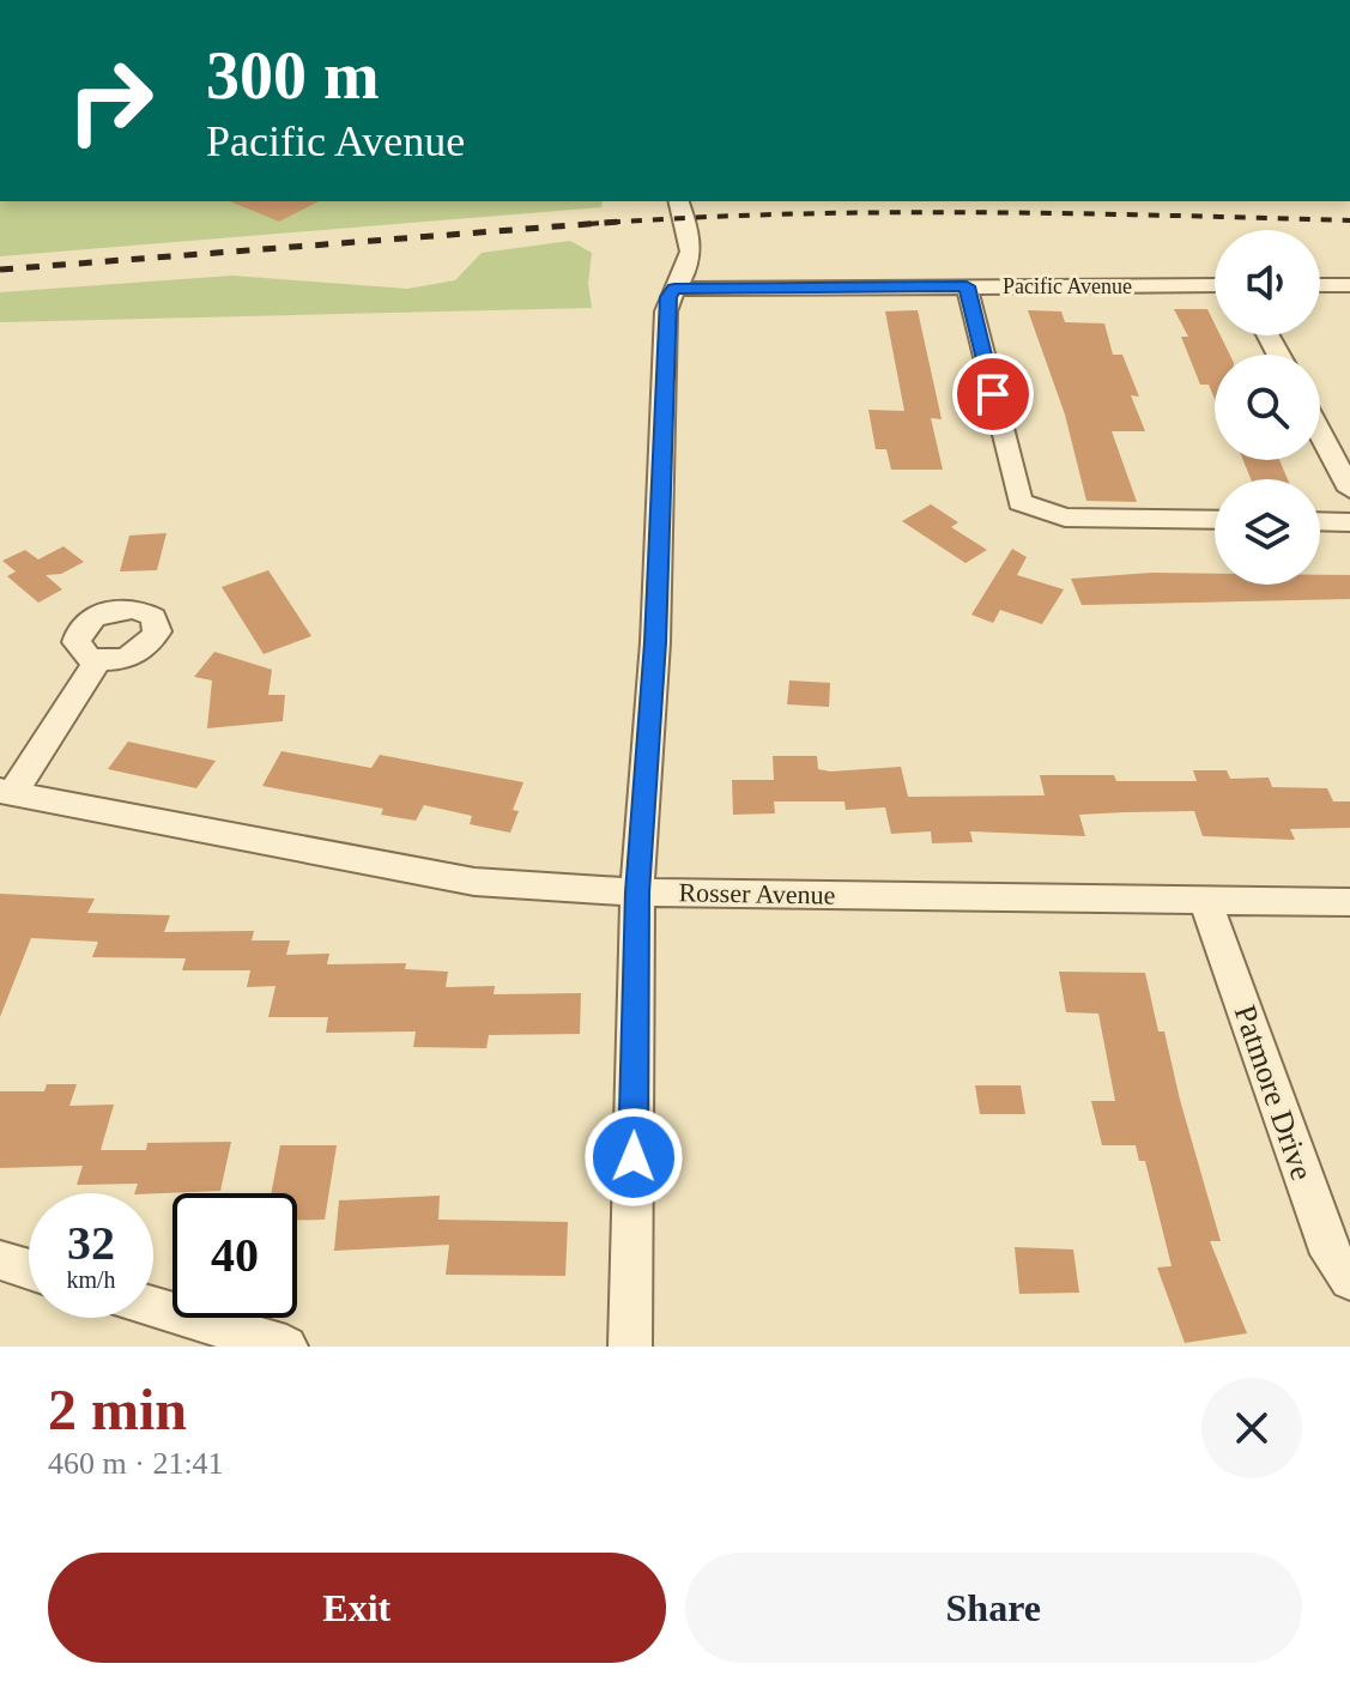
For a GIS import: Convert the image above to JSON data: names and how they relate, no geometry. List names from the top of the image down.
{
  "streets": {
    "street": ["Pacific Avenue", "Rosser Avenue", "Patmore Drive"]
  },
  "crossings": [
    ["Rosser Avenue", "Patmore Drive"]
  ],
  "page": {
    "turn": ["300 m", "Pacific Avenue"],
    "speed": "32 km/h",
    "limit": "40",
    "heading": ["2 min", "460 m · 21:41"],
    "buttons": ["Exit", "Share"]
  }
}
